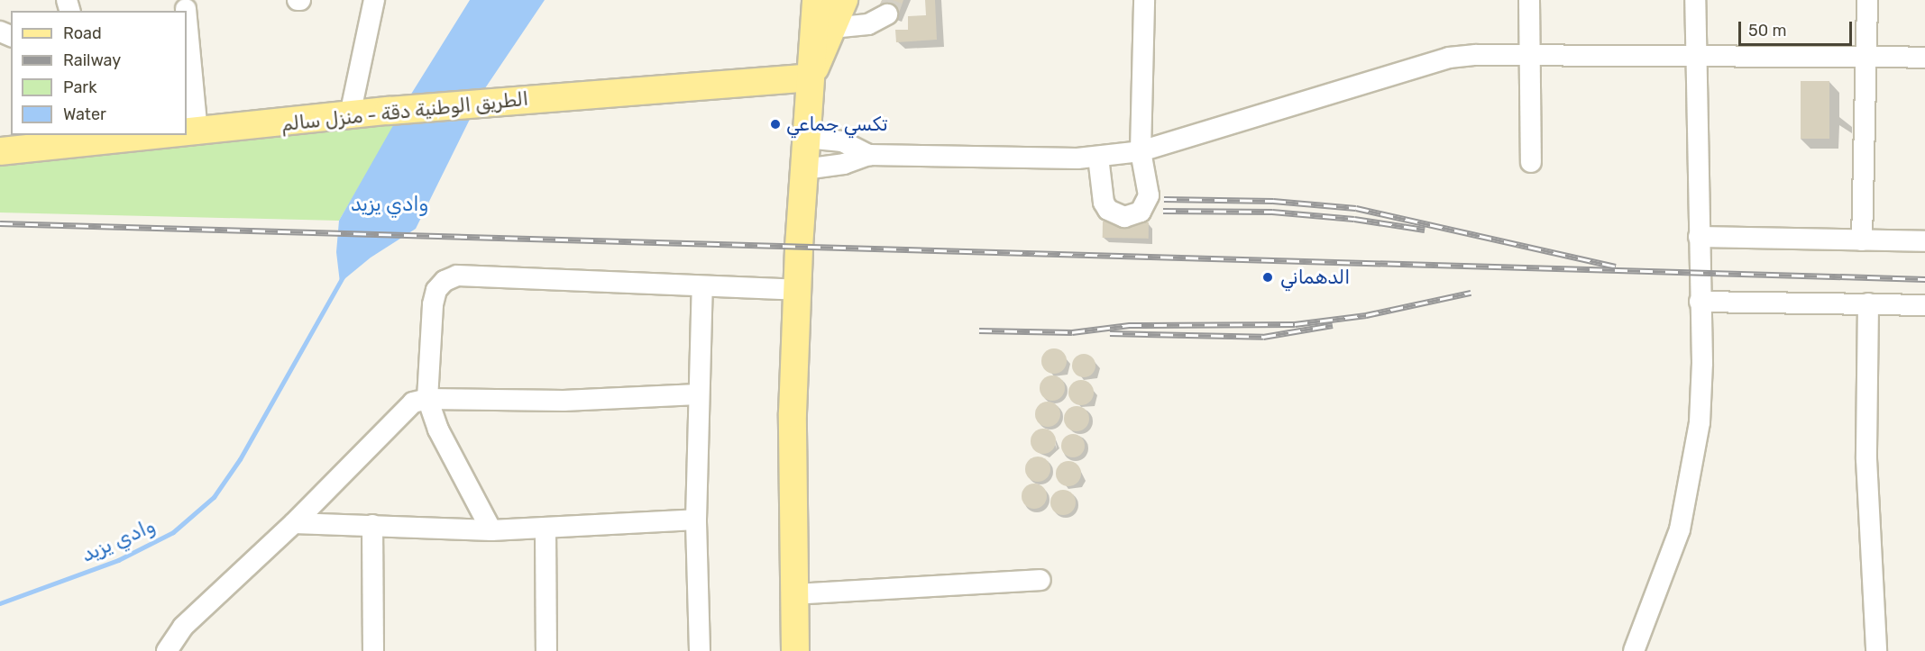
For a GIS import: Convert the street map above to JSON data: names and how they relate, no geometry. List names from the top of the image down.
{
  "streets": {
    "main road": ["الطريق الوطنية دقة - منزل سالم"]
  },
  "water": ["وادي يزيد"],
  "places": ["تكسي جماعي", "الدهماني"],
  "legend": [
    "Road",
    "Railway",
    "Park",
    "Water"
  ],
  "scale_bar": "50 m"
}
